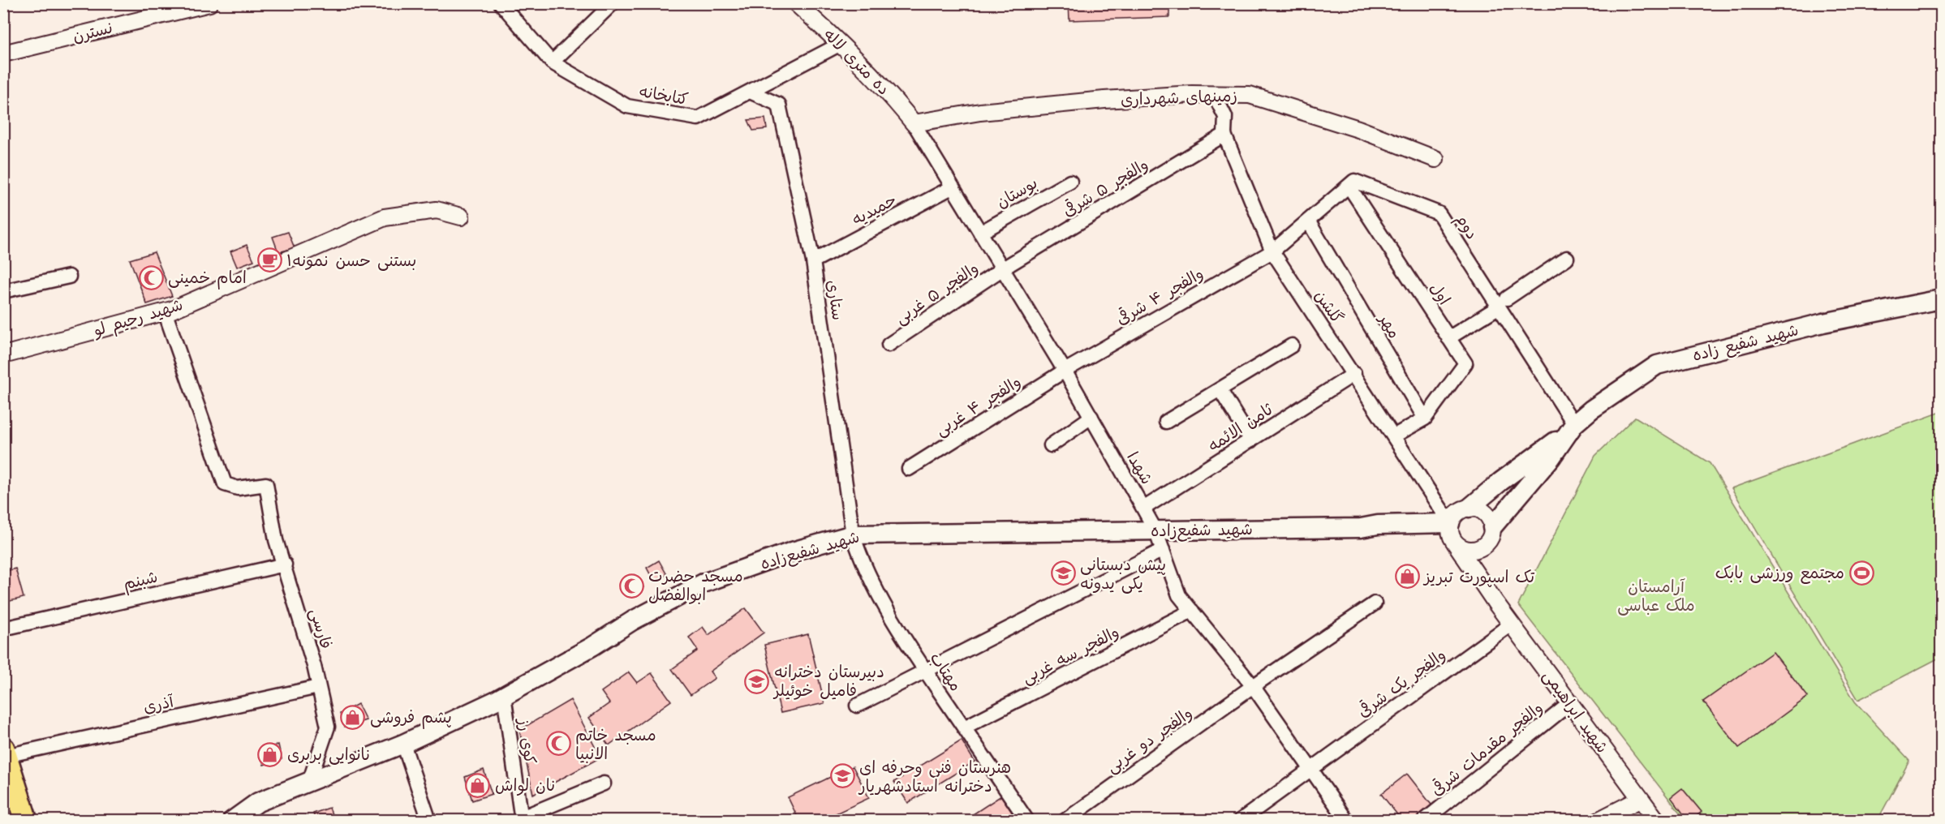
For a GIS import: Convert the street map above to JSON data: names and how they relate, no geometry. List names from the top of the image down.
{
  "streets": {
    "main road": ["شهید شفیع زاده", "شهید شفیع‌زاده"],
    "street": [
      "نسترن",
      "ده متری لاله",
      "کتابخانه",
      "زمینهای شهرداری",
      "والفجر ۵ شرقی",
      "بوستان",
      "حمیدیه",
      "دوم",
      "والفجر ۵ غربی",
      "اول",
      "والفجر ۴ شرقی",
      "ستاری",
      "گلشن",
      "شهید رحیم لو",
      "مهر",
      "والفجر ۴ غربی",
      "ثامن الائمه",
      "شهدا",
      "شبنم",
      "فارسی",
      "والفجر سه غربی",
      "مهتاب",
      "والفجر یک شرقی",
      "آذری",
      "شهید ابراهیمی",
      "والفجر دو غربی",
      "کوی رز",
      "والفجر مقدمات شرقی"
    ]
  },
  "crossings": [
    ["ده متری لاله", "کتابخانه"],
    ["ده متری لاله", "زمینهای شهرداری"],
    ["ده متری لاله", "شهدا"],
    ["کتابخانه", "ستاری"],
    ["زمینهای شهرداری", "گلشن"],
    ["زمینهای شهرداری", "شهدا"],
    ["والفجر ۵ شرقی", "والفجر ۵ غربی"],
    ["والفجر ۵ شرقی", "گلشن"],
    ["والفجر ۵ شرقی", "شهدا"],
    ["بوستان", "شهدا"],
    ["حمیدیه", "ستاری"],
    ["حمیدیه", "شهدا"],
    ["دوم", "اول"],
    ["دوم", "شهید شفیع زاده"],
    ["والفجر ۵ غربی", "شهدا"],
    ["اول", "مهر"],
    ["والفجر ۴ شرقی", "گلشن"],
    ["والفجر ۴ شرقی", "والفجر ۴ غربی"],
    ["والفجر ۴ شرقی", "شهدا"],
    ["ستاری", "شهید شفیع‌زاده"],
    ["ستاری", "مهتاب"],
    ["گلشن", "شهید شفیع زاده"],
    ["گلشن", "ثامن الائمه"],
    ["گلشن", "شهید شفیع‌زاده"],
    ["گلشن", "شهید ابراهیمی"],
    ["شهید رحیم لو", "فارسی"],
    ["شهید شفیع زاده", "شهید شفیع‌زاده"],
    ["شهید شفیع زاده", "شهید ابراهیمی"],
    ["والفجر ۴ غربی", "شهدا"],
    ["ثامن الائمه", "شهدا"],
    ["شهدا", "شهید شفیع‌زاده"],
    ["شهدا", "والفجر سه غربی"],
    ["شهدا", "والفجر یک شرقی"],
    ["شهدا", "والفجر دو غربی"],
    ["شهید شفیع‌زاده", "فارسی"],
    ["شهید شفیع‌زاده", "مهتاب"],
    ["شهید شفیع‌زاده", "شهید ابراهیمی"],
    ["شهید شفیع‌زاده", "کوی رز"],
    ["شبنم", "فارسی"],
    ["فارسی", "آذری"],
    ["والفجر سه غربی", "مهتاب"],
    ["والفجر یک شرقی", "شهید ابراهیمی"],
    ["شهید ابراهیمی", "والفجر مقدمات شرقی"]
  ],
  "parks": ["آرامستان ملک عباسی"],
  "places": {
    "cafe": ["بستنی حسن نمونه۱"],
    "mosque": ["امام خمینی", "مسجد حضرت ابوالفضل", "مسجد خاتم الانبیا"],
    "sports": ["مجتمع ورزشی بابک"],
    "school or university": ["پیش دبستانی یکی یدونه", "دبیرستان دخترانه فامیل خوئیلر", "هنرستان فنی وحرفه ای دخترانه استادشهریار"],
    "shop": [
      "تک اسپورت تبریز",
      "پشم فروشی",
      "نانوایی بربری",
      "نان لواش"
    ]
  }
}
